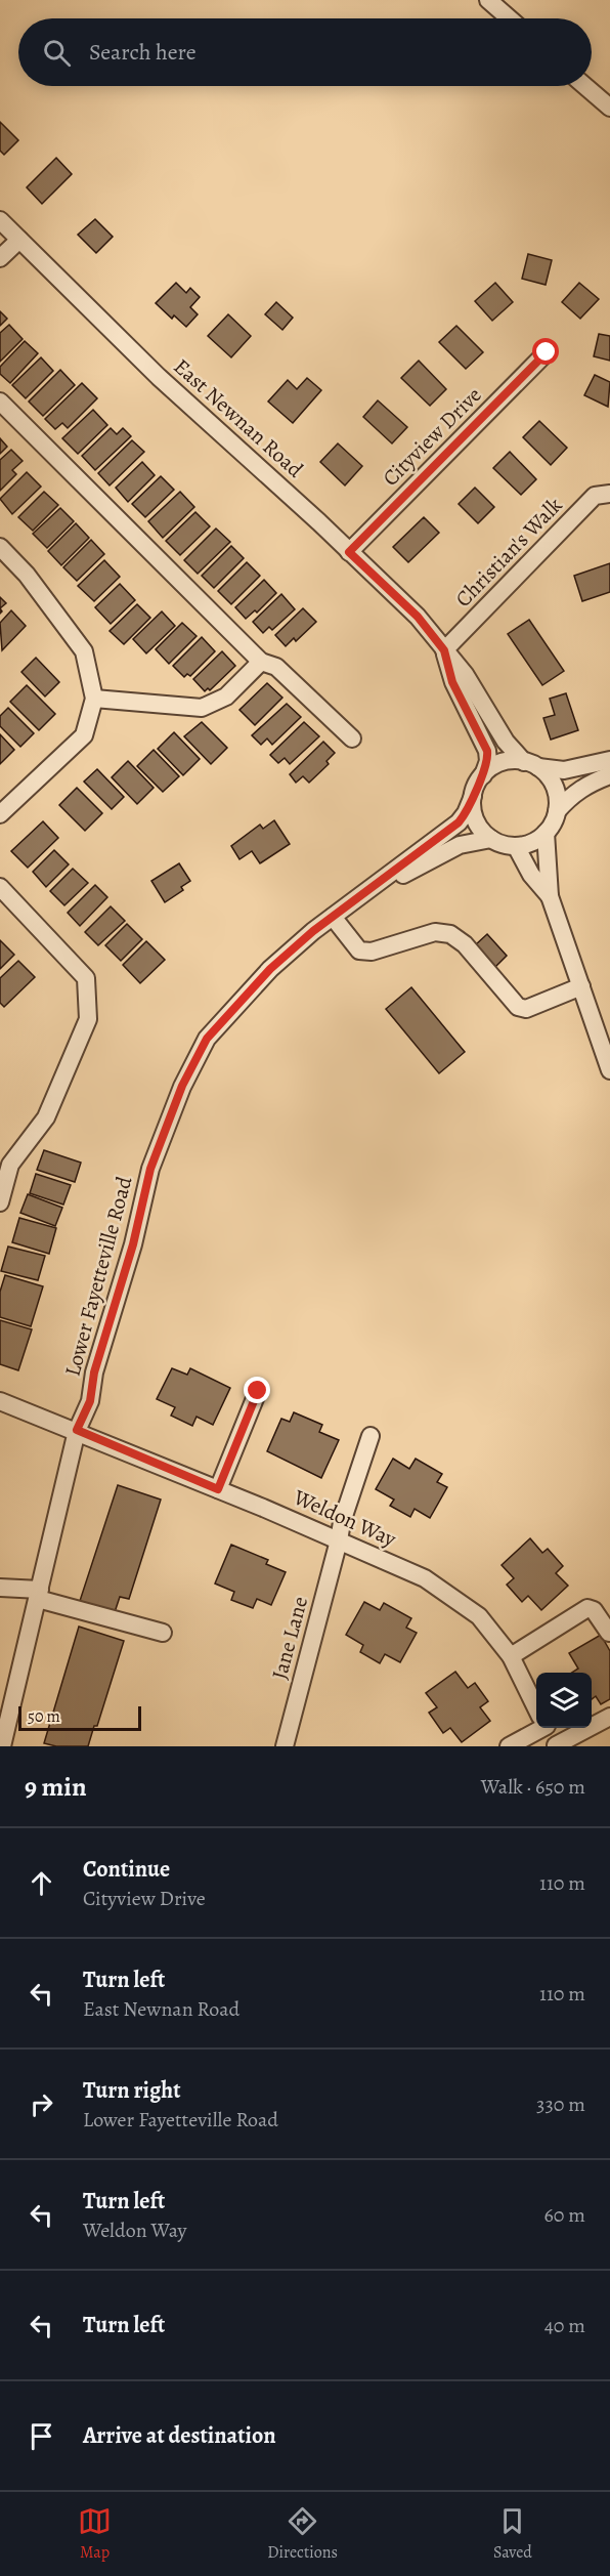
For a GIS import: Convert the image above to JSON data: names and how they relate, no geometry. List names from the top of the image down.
{
  "streets": {
    "street": [
      "East Newnan Road",
      "Cityview Drive",
      "Christian's Walk",
      "Lower Fayetteville Road",
      "Weldon Way",
      "Jane Lane"
    ]
  },
  "crossings": [
    ["East Newnan Road", "Cityview Drive"],
    ["East Newnan Road", "Christian's Walk"],
    ["East Newnan Road", "Lower Fayetteville Road"],
    ["Lower Fayetteville Road", "Weldon Way"],
    ["Weldon Way", "Jane Lane"]
  ],
  "scale_bar": "50 m",
  "page": {
    "search": "Search here",
    "scale": "50 m",
    "heading": ["9 min", "Walk · 650 m"],
    "list": [
      ["Continue", "Cityview Drive", "110 m"],
      ["Turn left", "East Newnan Road", "110 m"],
      ["Turn right", "Lower Fayetteville Road", "330 m"],
      ["Turn left", "Weldon Way", "60 m"],
      ["Turn left", "40 m"],
      "Arrive at destination"
    ],
    "nav": ["Map", "Directions", "Saved"]
  }
}
